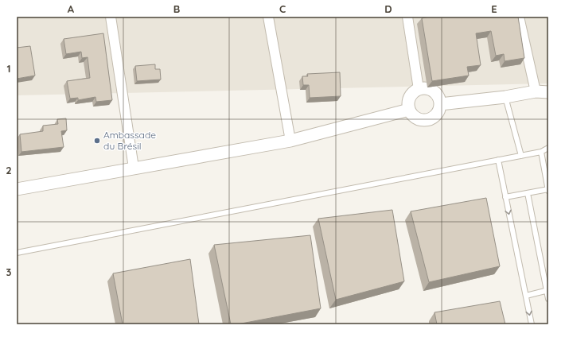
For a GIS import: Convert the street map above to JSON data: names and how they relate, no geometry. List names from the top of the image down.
{
  "places": ["Ambassade du Brésil"],
  "grid": {
    "columns": [
      "A",
      "B",
      "C",
      "D",
      "E"
    ],
    "rows": ["1", "2", "3"]
  }
}
